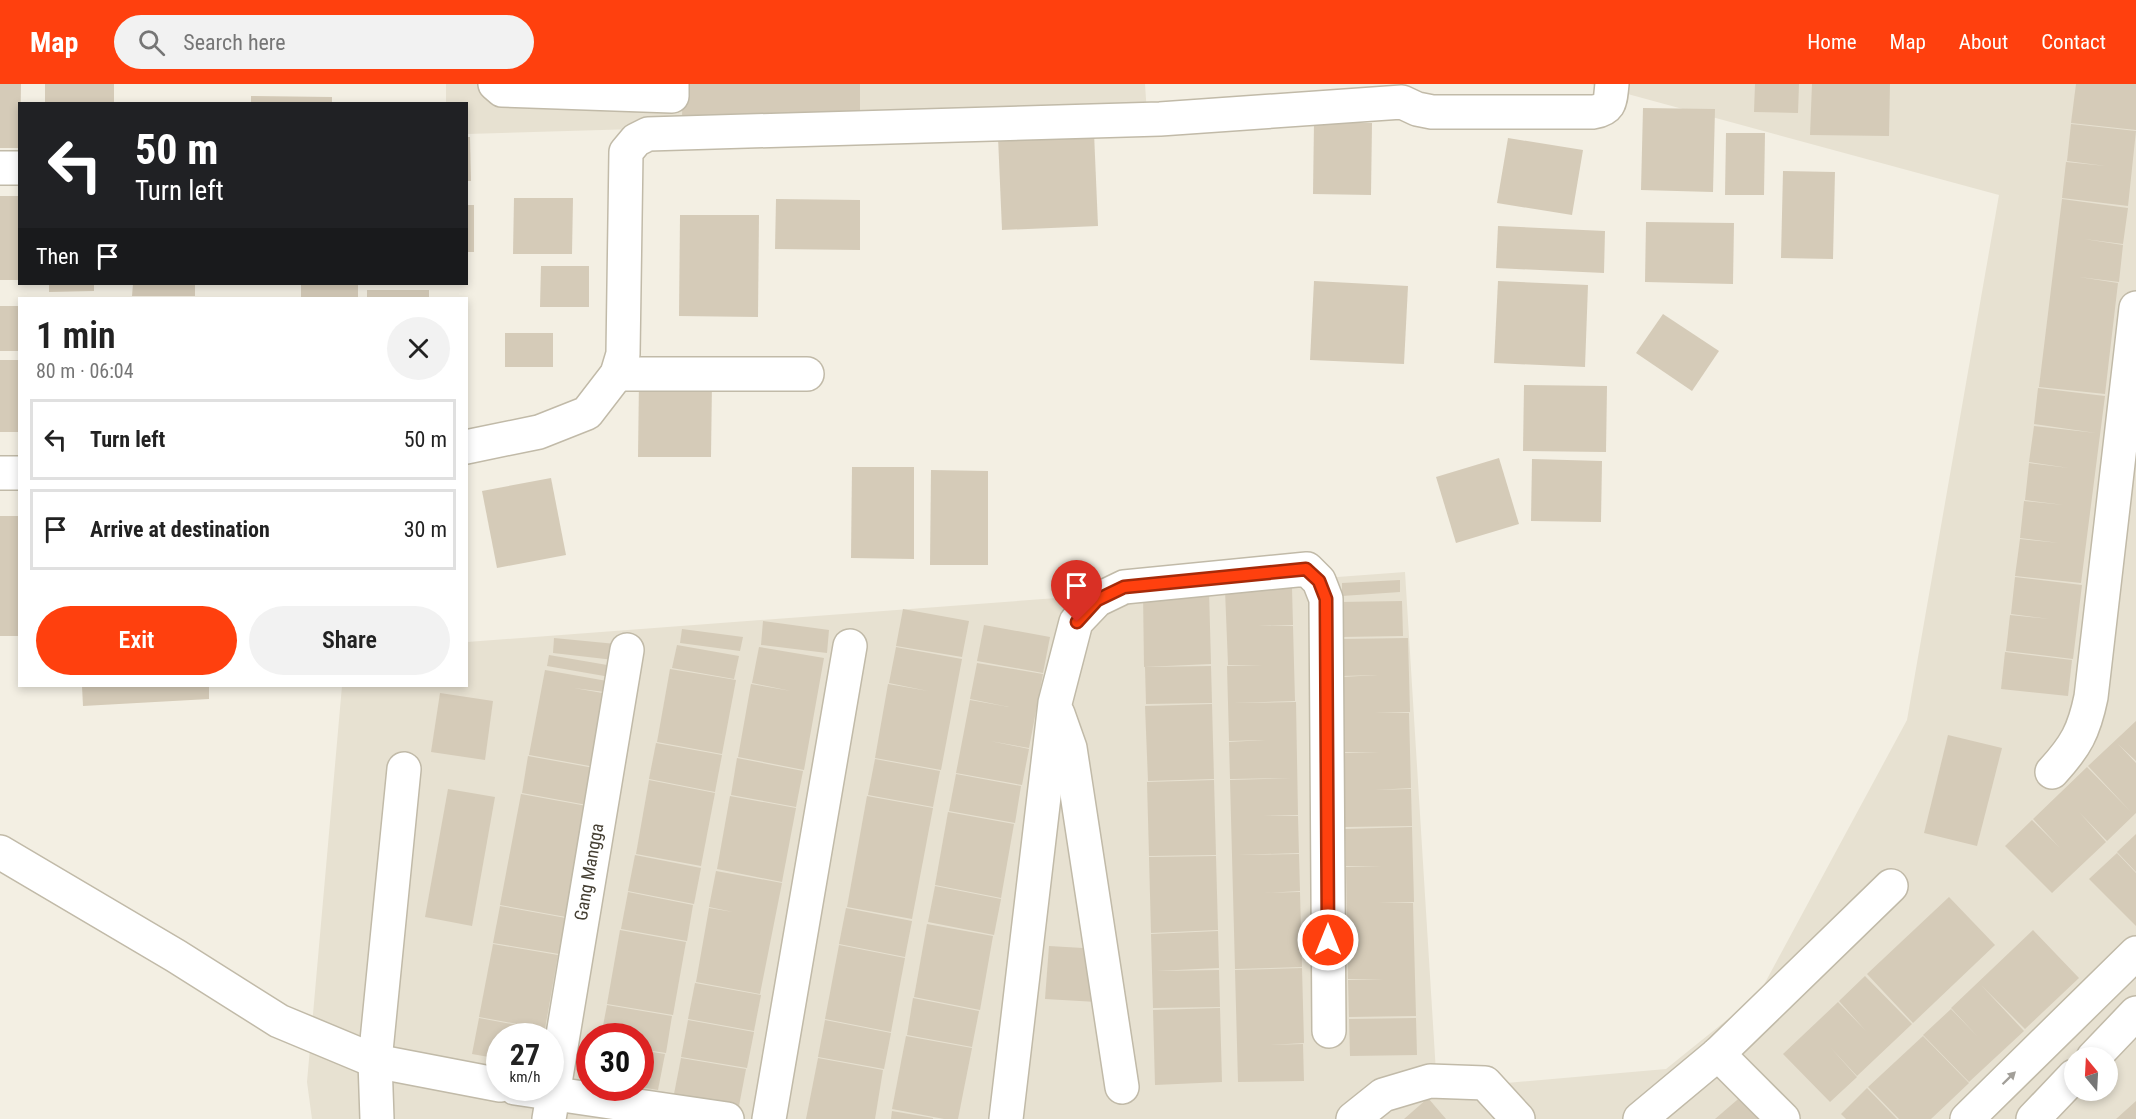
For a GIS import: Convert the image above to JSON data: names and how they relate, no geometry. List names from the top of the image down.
{
  "streets": {
    "street": ["Gang Mangga"]
  },
  "north": "top",
  "page": {
    "header": "Map",
    "search": "Search here",
    "nav": [
      "Home",
      "Map",
      "About",
      "Contact"
    ],
    "turn": ["50 m", "Turn left"],
    "then": "Then",
    "heading": ["1 min", "80 m · 06:04"],
    "list": [
      {
        "name": "Turn left",
        "value": "50 m"
      },
      {
        "name": "Arrive at destination",
        "value": "30 m"
      }
    ],
    "buttons": ["Exit", "Share"],
    "speed": "27 km/h",
    "limit": "30"
  }
}
